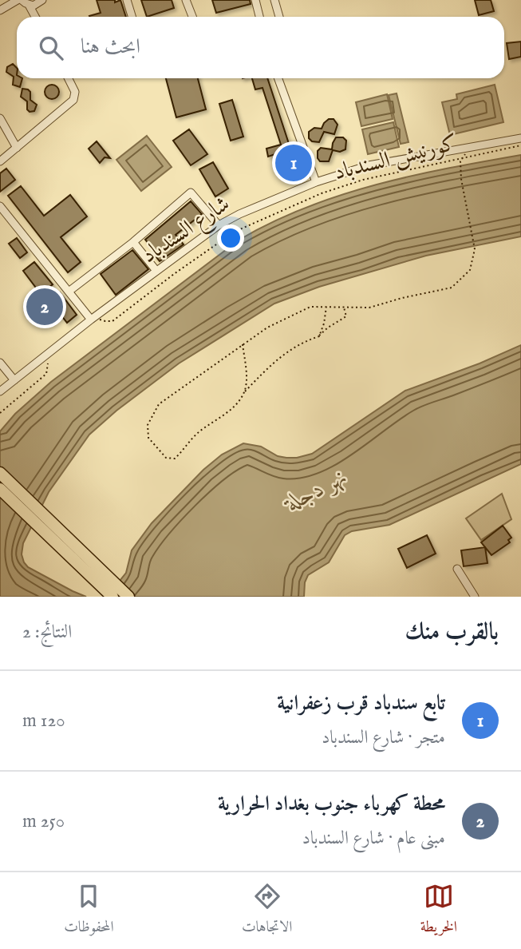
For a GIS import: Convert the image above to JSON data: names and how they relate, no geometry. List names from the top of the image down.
{
  "streets": {
    "street": ["شارع السندباد"],
    "path": ["كورنيش السندباد"]
  },
  "crossings": [
    ["كورنيش السندباد", "شارع السندباد"]
  ],
  "water": ["نهر دجلة"],
  "page": {
    "search": "ابحث هنا",
    "pins": ["1", "2"],
    "heading": ["بالقرب منك", "النتائج: 2"],
    "list": [
      {
        "mark": "1",
        "name": "تابع سندباد قرب زعفرانية",
        "note": "متجر · شارع السندباد",
        "value": "120 m"
      },
      {
        "mark": "2",
        "name": "محطة كهرباء جنوب بغداد الحرارية",
        "note": "مبنى عام · شارع السندباد",
        "value": "250 m"
      }
    ],
    "nav": ["الخريطة", "الاتجاهات", "المحفوظات"]
  }
}
